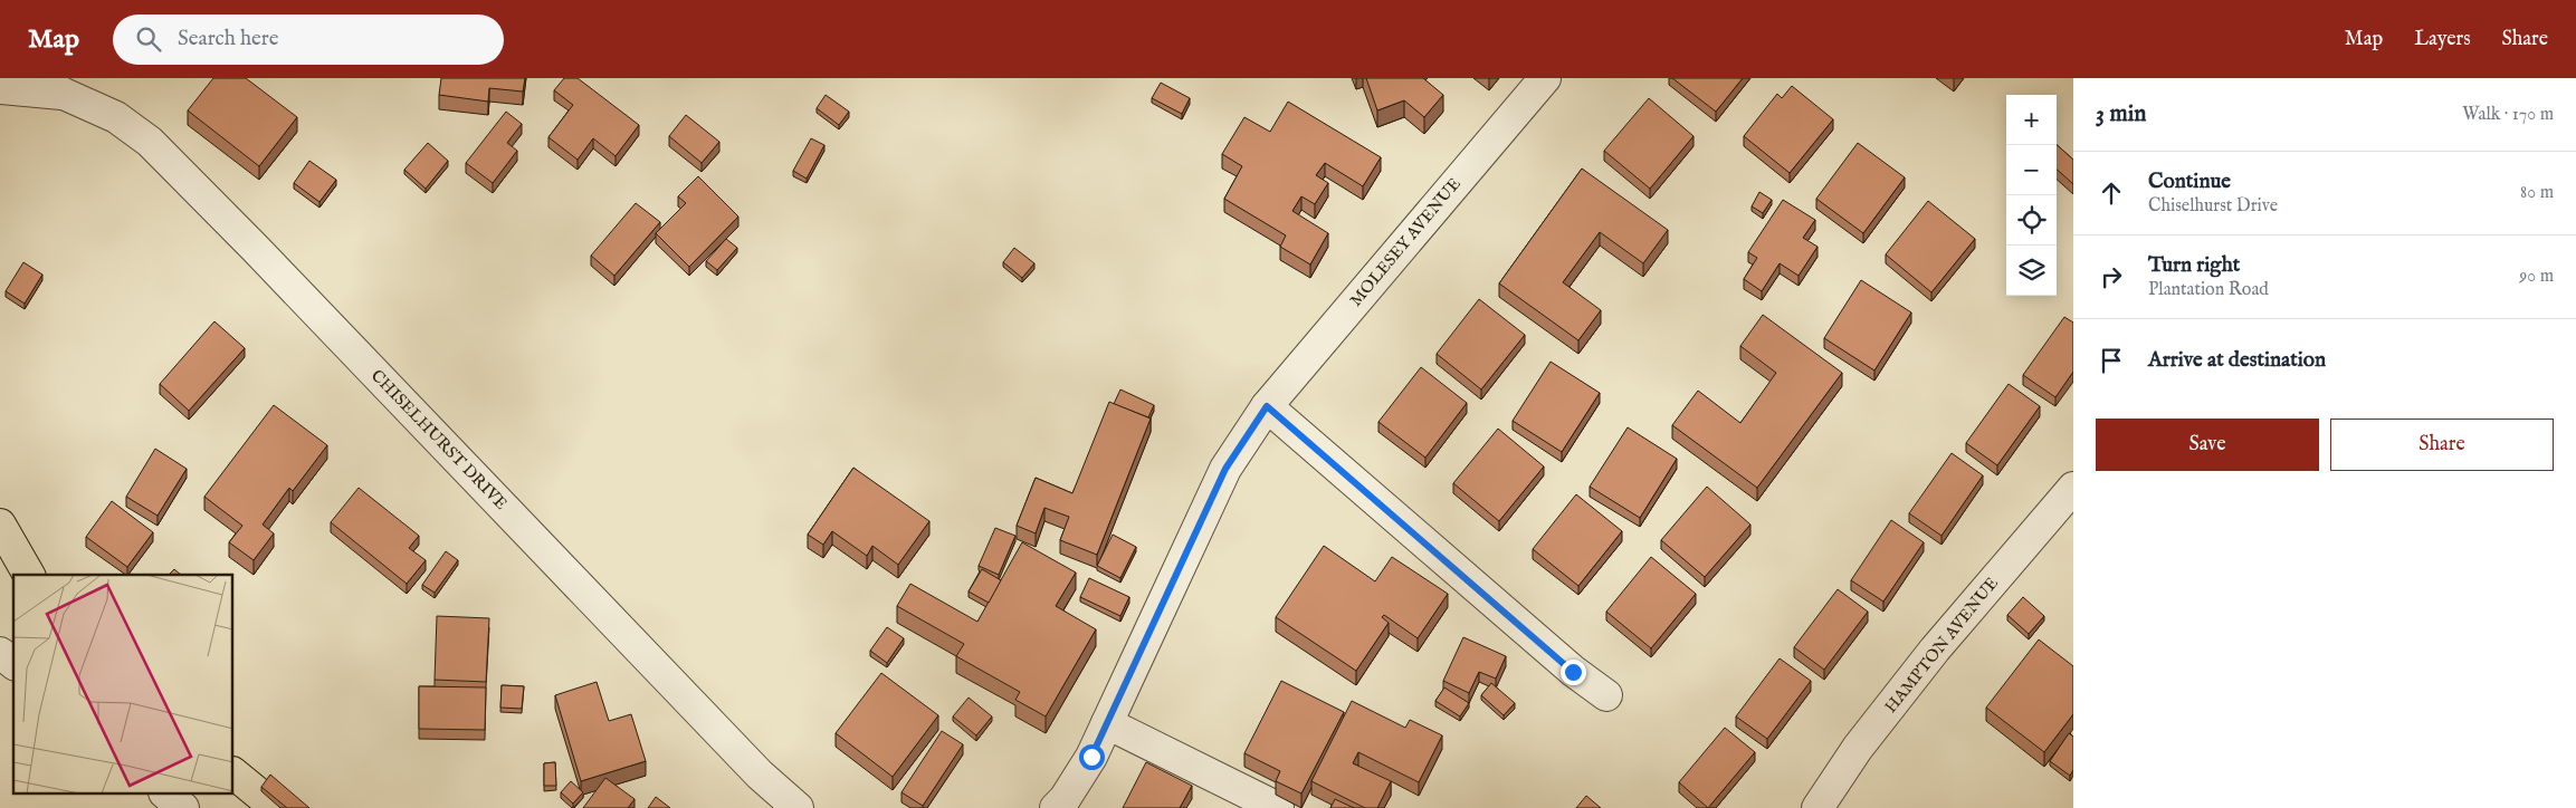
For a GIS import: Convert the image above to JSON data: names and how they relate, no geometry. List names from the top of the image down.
{
  "streets": {
    "street": ["MOLESEY AVENUE", "CHISELHURST DRIVE", "HAMPTON AVENUE"]
  },
  "page": {
    "header": "Map",
    "search": "Search here",
    "nav": ["Map", "Layers", "Share"],
    "heading": ["3 min", "Walk · 170 m"],
    "map_buttons": ["+", "−"],
    "list": [
      ["Continue", "Chiselhurst Drive", "80 m"],
      ["Turn right", "Plantation Road", "90 m"],
      "Arrive at destination"
    ],
    "buttons": ["Save", "Share"]
  }
}
